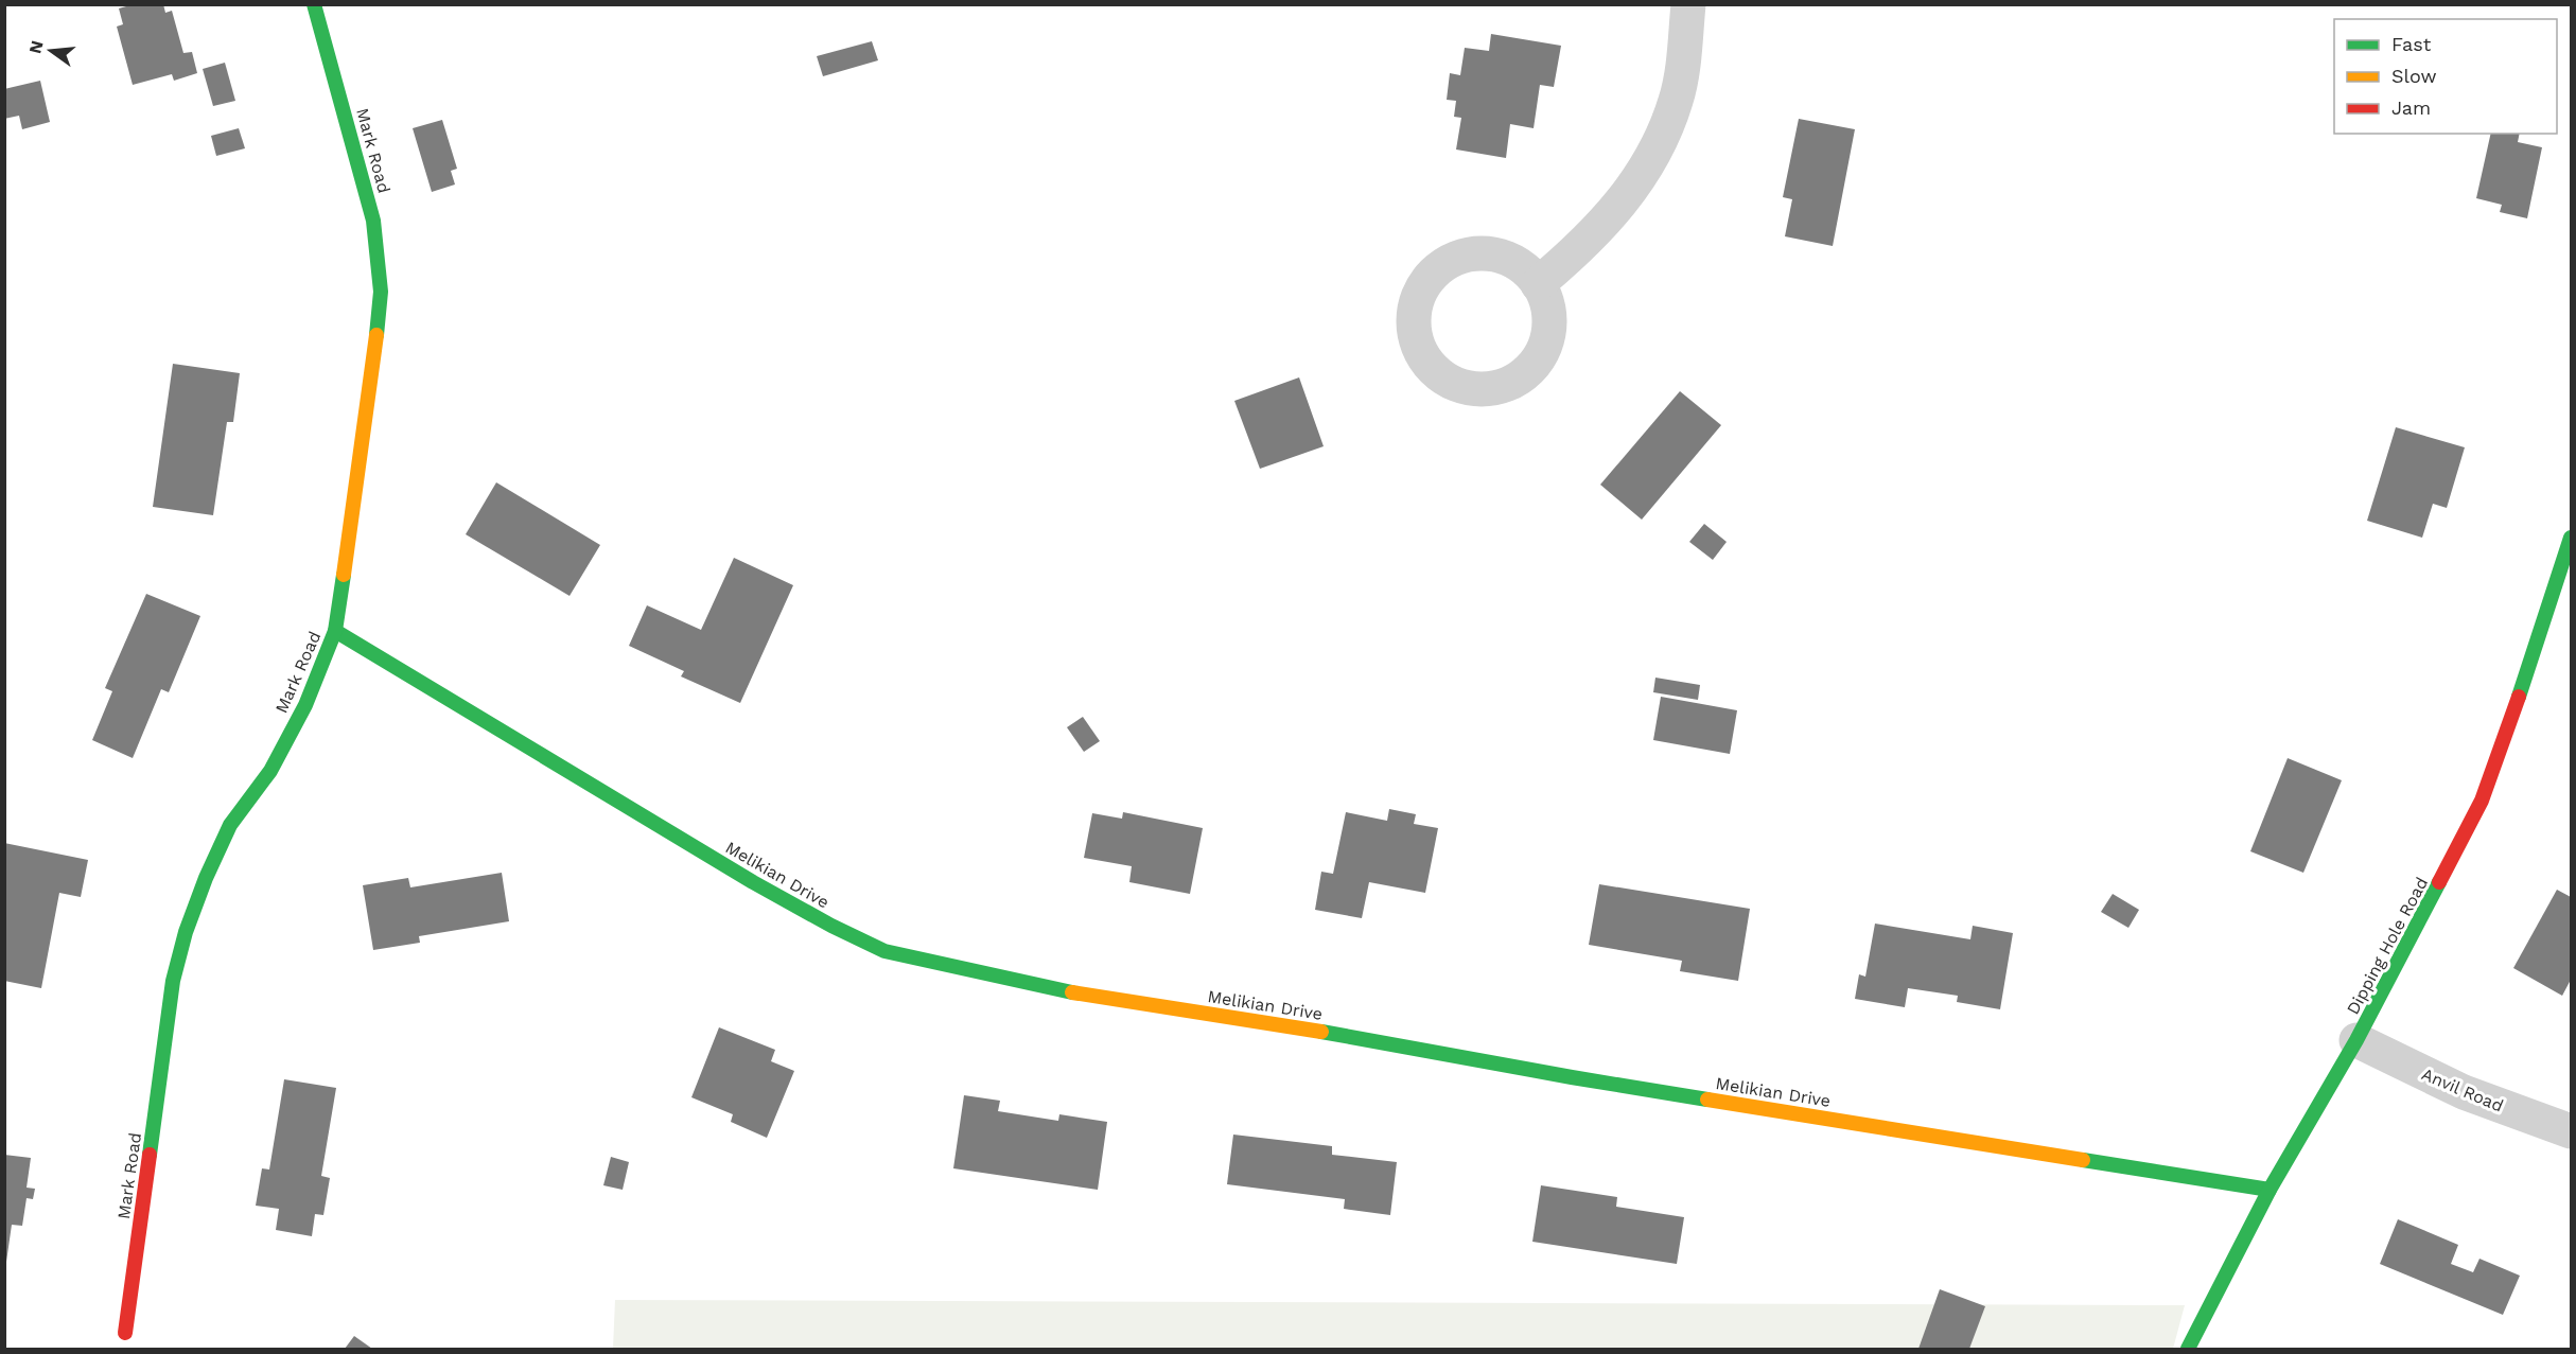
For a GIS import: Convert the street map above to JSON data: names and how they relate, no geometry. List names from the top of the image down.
{
  "streets": {
    "street": [
      "Mark Road",
      "Melikian Drive",
      "Dipping Hole Road",
      "Anvil Road"
    ]
  },
  "crossings": [
    ["Mark Road", "Melikian Drive"],
    ["Melikian Drive", "Dipping Hole Road"],
    ["Dipping Hole Road", "Anvil Road"]
  ],
  "legend": ["Fast", "Slow", "Jam"],
  "north": "left"
}
